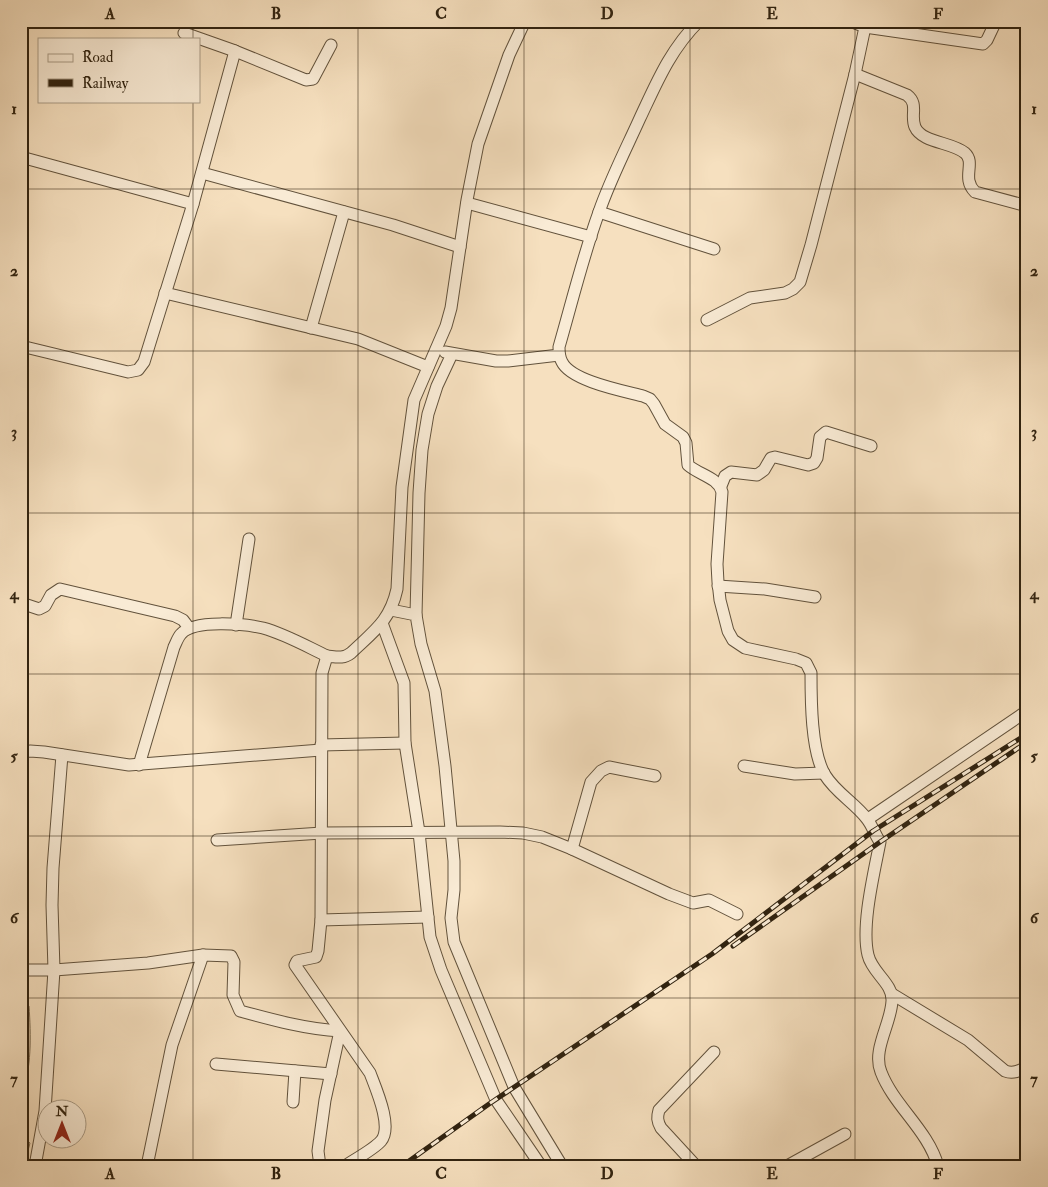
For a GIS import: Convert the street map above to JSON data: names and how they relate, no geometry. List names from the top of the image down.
{
  "legend": ["Road", "Railway"],
  "north": "top",
  "grid": {
    "columns": [
      "A",
      "B",
      "C",
      "D",
      "E",
      "F"
    ],
    "rows": [
      "1",
      "2",
      "3",
      "4",
      "5",
      "6",
      "7"
    ]
  }
}
